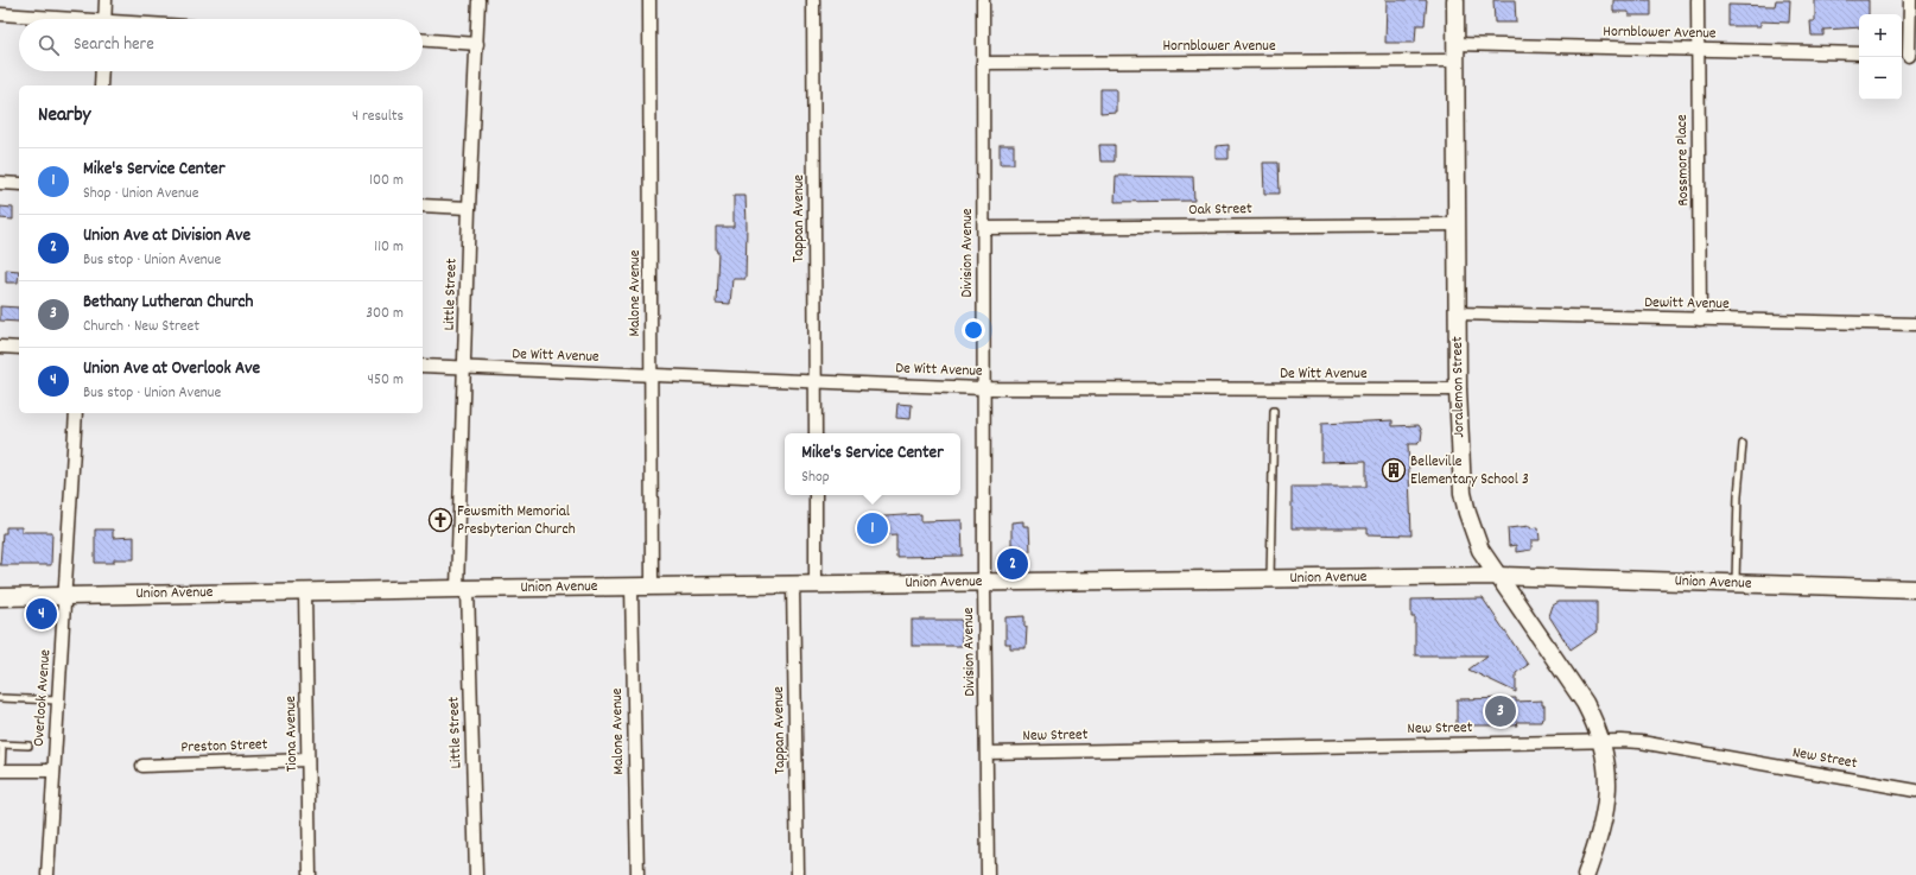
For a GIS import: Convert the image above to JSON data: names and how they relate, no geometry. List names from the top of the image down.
{
  "streets": {
    "street": [
      "Hornblower Avenue",
      "Rossmore Place",
      "Oak Street",
      "Tappan Avenue",
      "Division Avenue",
      "Malone Avenue",
      "Little Street",
      "Dewitt Avenue",
      "De Witt Avenue",
      "Joralemon Street",
      "Union Avenue",
      "Overlook Avenue",
      "New Street",
      "Tiona Avenue",
      "Preston Street"
    ]
  },
  "crossings": [
    ["Hornblower Avenue", "Rossmore Place"],
    ["Hornblower Avenue", "Division Avenue"],
    ["Hornblower Avenue", "Joralemon Street"],
    ["Rossmore Place", "Dewitt Avenue"],
    ["Oak Street", "Division Avenue"],
    ["Oak Street", "Joralemon Street"],
    ["Tappan Avenue", "De Witt Avenue"],
    ["Tappan Avenue", "Union Avenue"],
    ["Division Avenue", "De Witt Avenue"],
    ["Division Avenue", "Union Avenue"],
    ["Division Avenue", "New Street"],
    ["Malone Avenue", "De Witt Avenue"],
    ["Malone Avenue", "Union Avenue"],
    ["Little Street", "De Witt Avenue"],
    ["Little Street", "Union Avenue"],
    ["Dewitt Avenue", "Joralemon Street"],
    ["De Witt Avenue", "Joralemon Street"],
    ["Joralemon Street", "Union Avenue"],
    ["Joralemon Street", "New Street"],
    ["Union Avenue", "Overlook Avenue"],
    ["Union Avenue", "Tiona Avenue"],
    ["Tiona Avenue", "Preston Street"]
  ],
  "places": {
    "building": ["Belleville Elementary School 3"],
    "church": ["Fewsmith Memorial Presbyterian Church"]
  },
  "page": {
    "map_buttons": ["+", "−"],
    "search": "Search here",
    "heading": ["Nearby", "4 results"],
    "list": [
      {
        "mark": "1",
        "name": "Mike's Service Center",
        "note": "Shop · Union Avenue",
        "value": "100 m"
      },
      {
        "mark": "2",
        "name": "Union Ave at Division Ave",
        "note": "Bus stop · Union Avenue",
        "value": "110 m"
      },
      {
        "mark": "3",
        "name": "Bethany Lutheran Church",
        "note": "Church · New Street",
        "value": "300 m"
      },
      {
        "mark": "4",
        "name": "Union Ave at Overlook Ave",
        "note": "Bus stop · Union Avenue",
        "value": "450 m"
      }
    ],
    "popup": ["Mike's Service Center", "Shop"],
    "pins": [
      "1",
      "2",
      "4",
      "3"
    ]
  }
}
